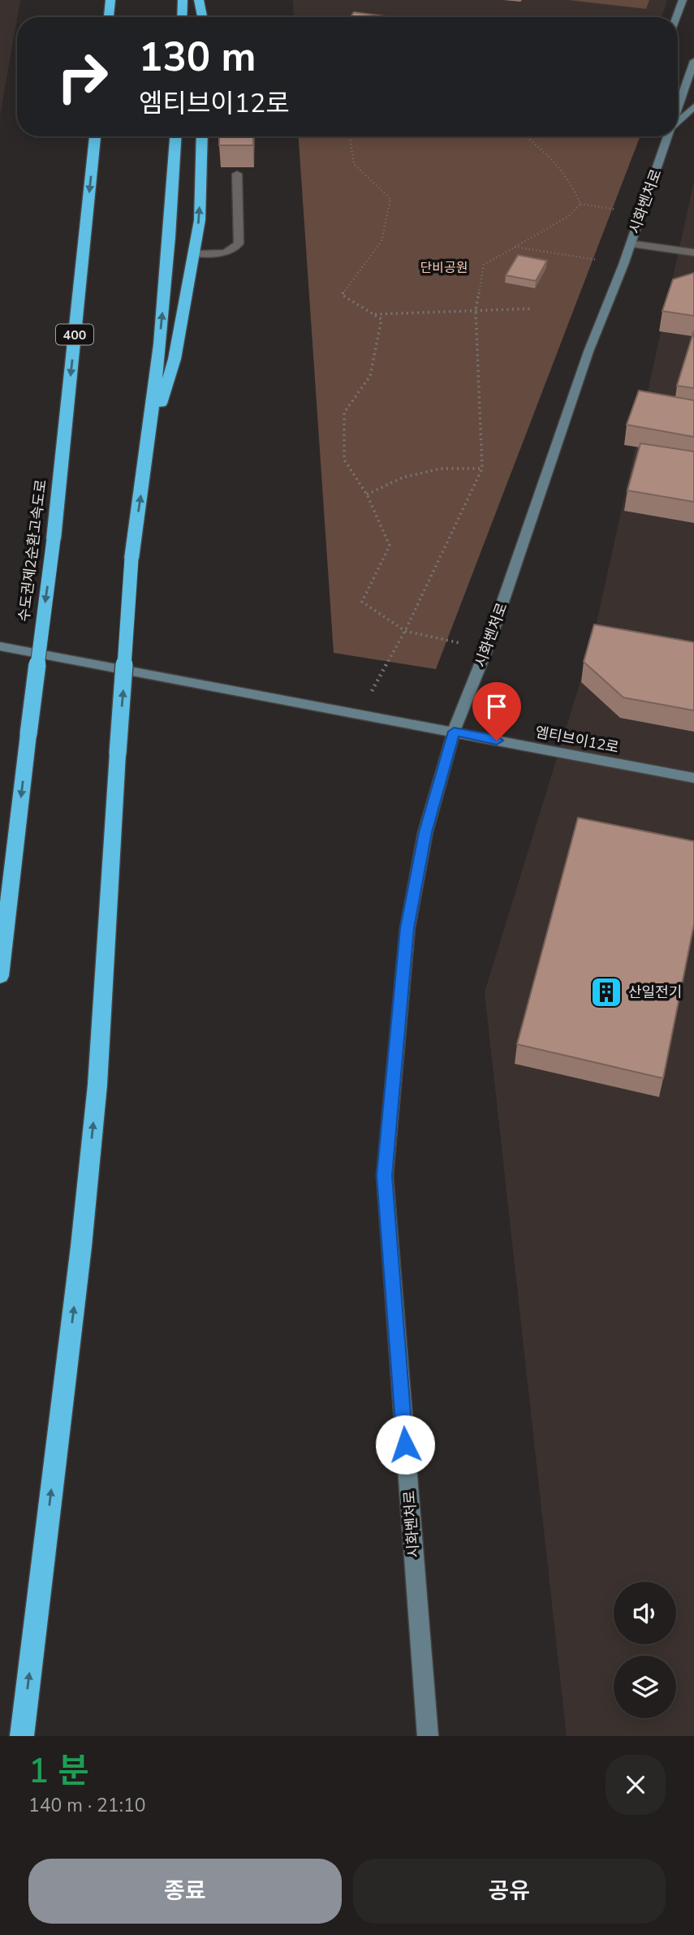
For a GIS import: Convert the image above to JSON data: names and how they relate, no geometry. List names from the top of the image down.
{
  "streets": {
    "highway": ["400", "수도권제2순환고속도로"],
    "street": ["시화벤처로", "엠티브이12로"]
  },
  "crossings": [
    ["시화벤처로", "엠티브이12로"]
  ],
  "parks": ["단비공원"],
  "places": {
    "building": ["산일전기"]
  },
  "page": {
    "turn": ["130 m", "엠티브이12로"],
    "heading": ["1 분", "140 m · 21:10"],
    "buttons": ["종료", "공유"]
  }
}
